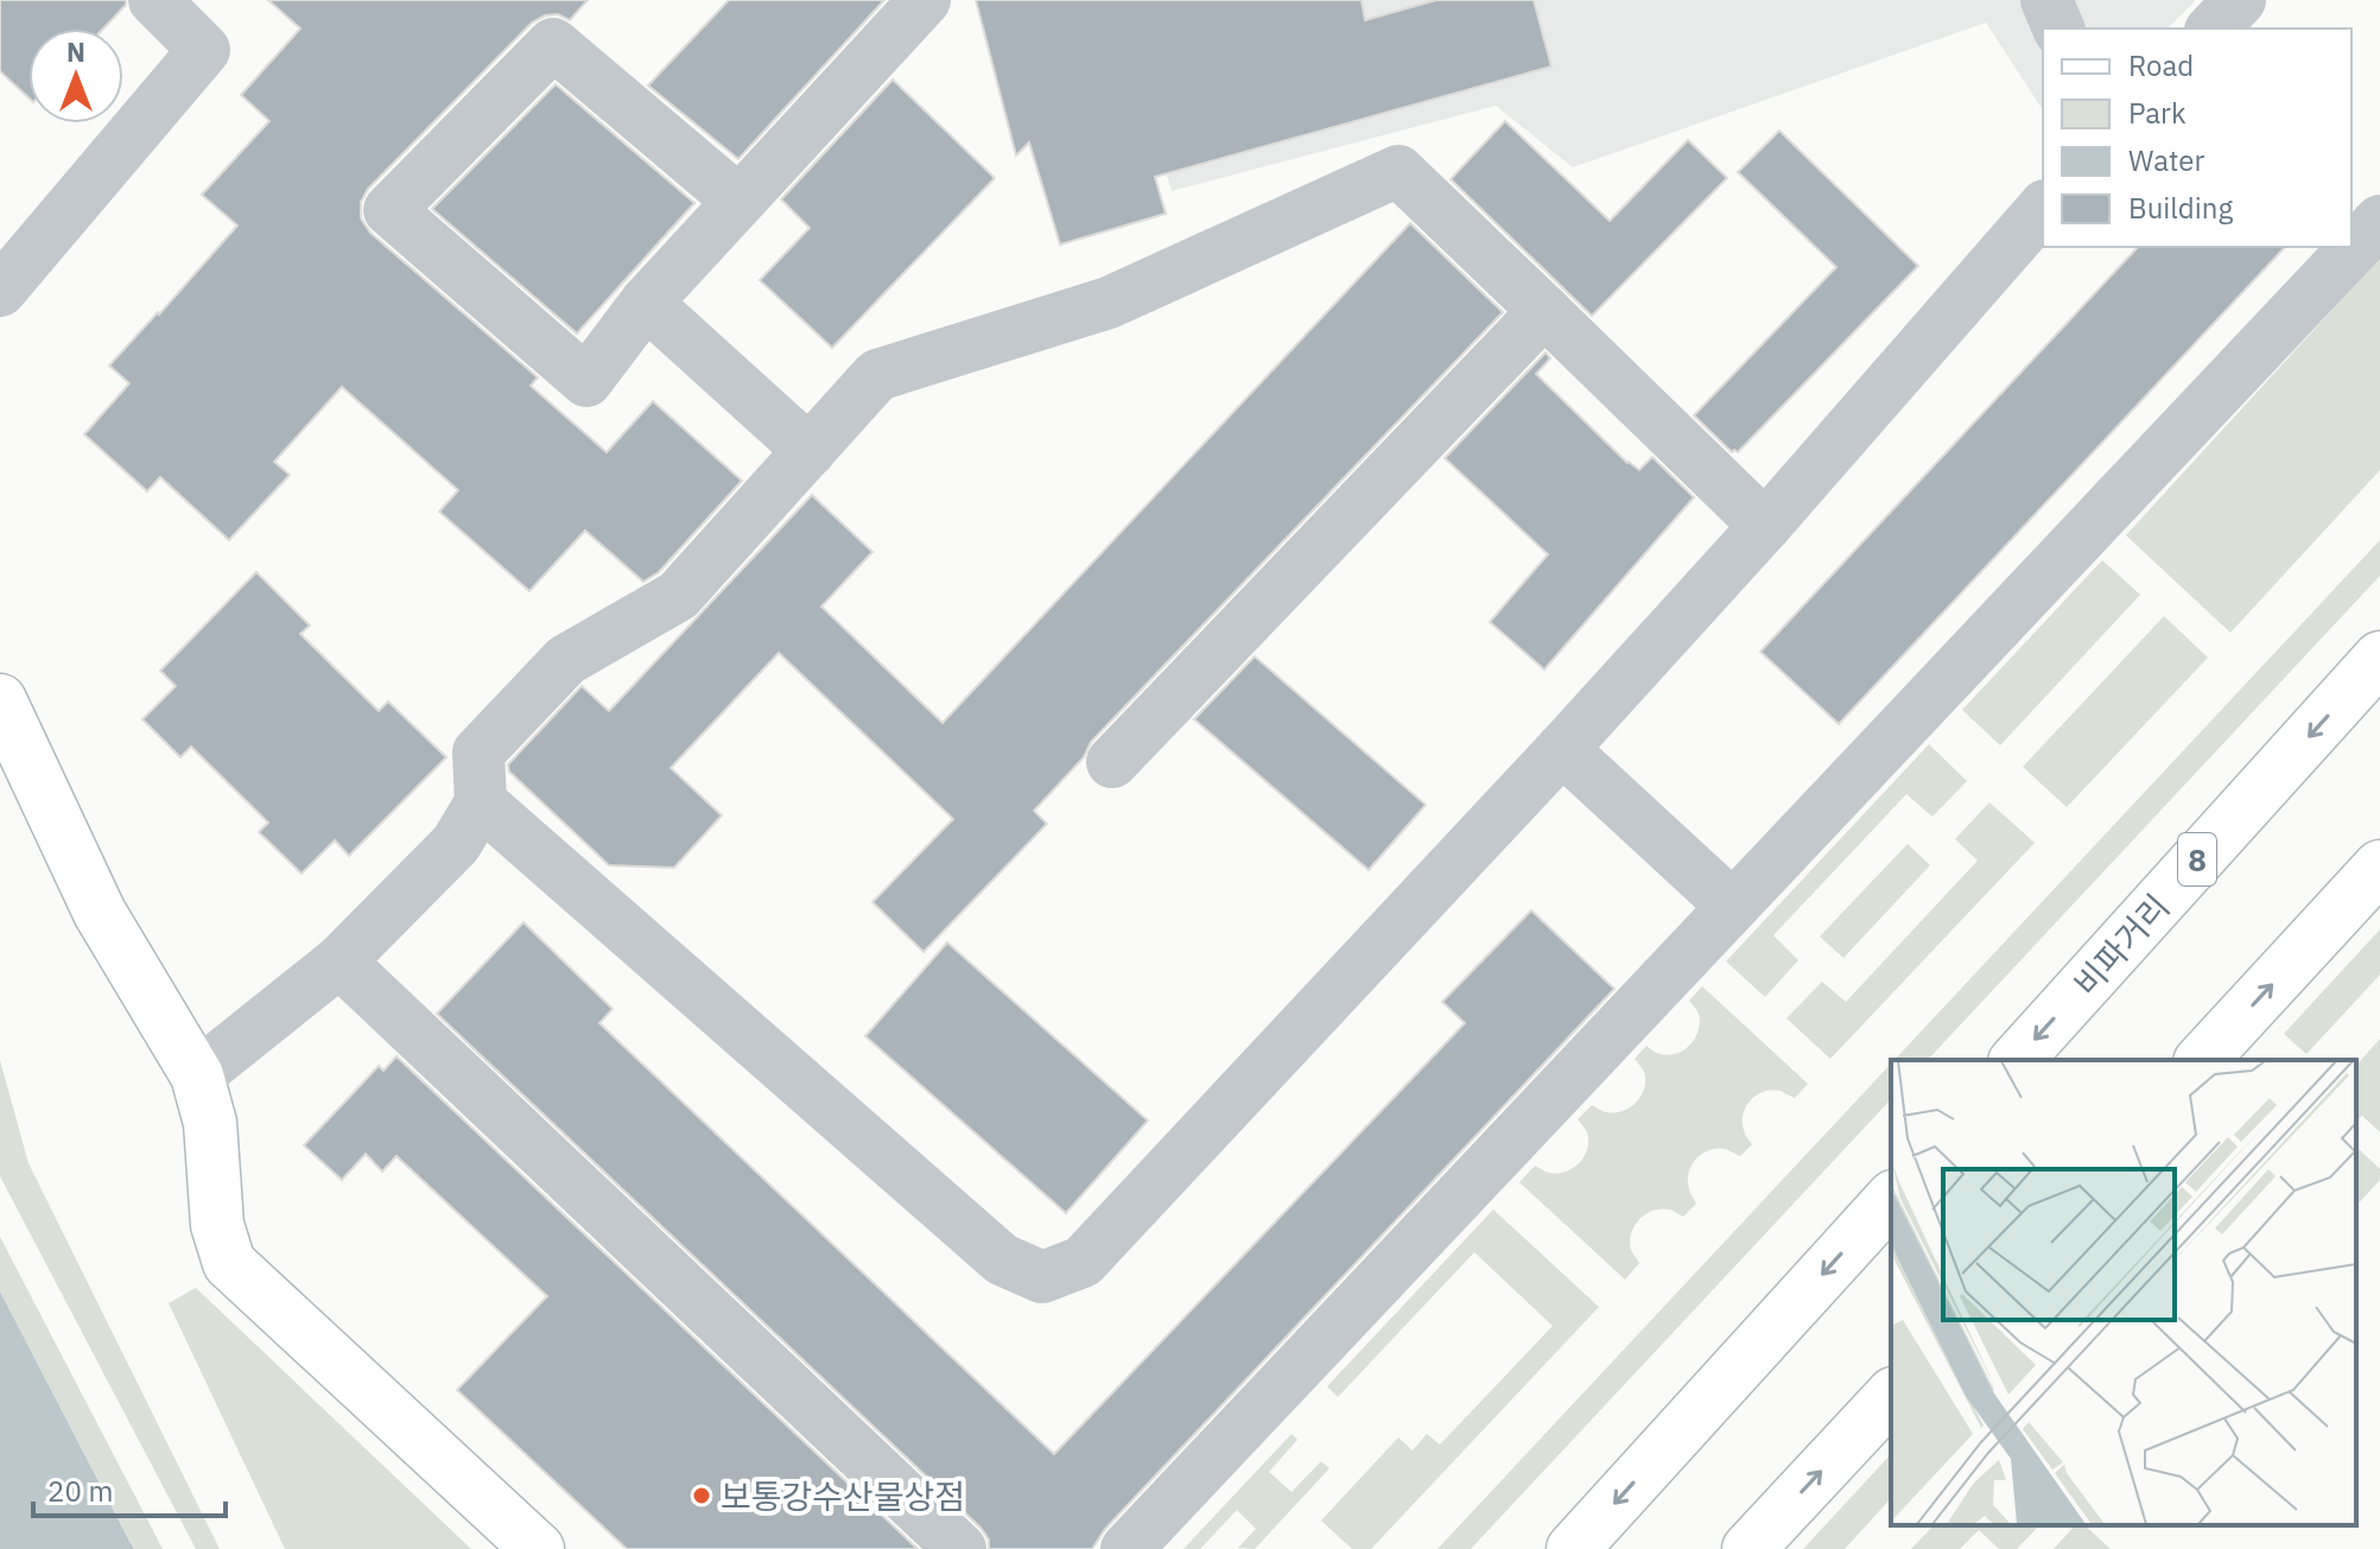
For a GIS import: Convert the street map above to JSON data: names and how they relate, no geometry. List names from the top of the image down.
{
  "streets": {
    "main road": ["8", "비파거리"]
  },
  "places": ["보통강수산물상점"],
  "legend": [
    "Road",
    "Park",
    "Water",
    "Building"
  ],
  "scale_bar": "20 m",
  "north": "top"
}
